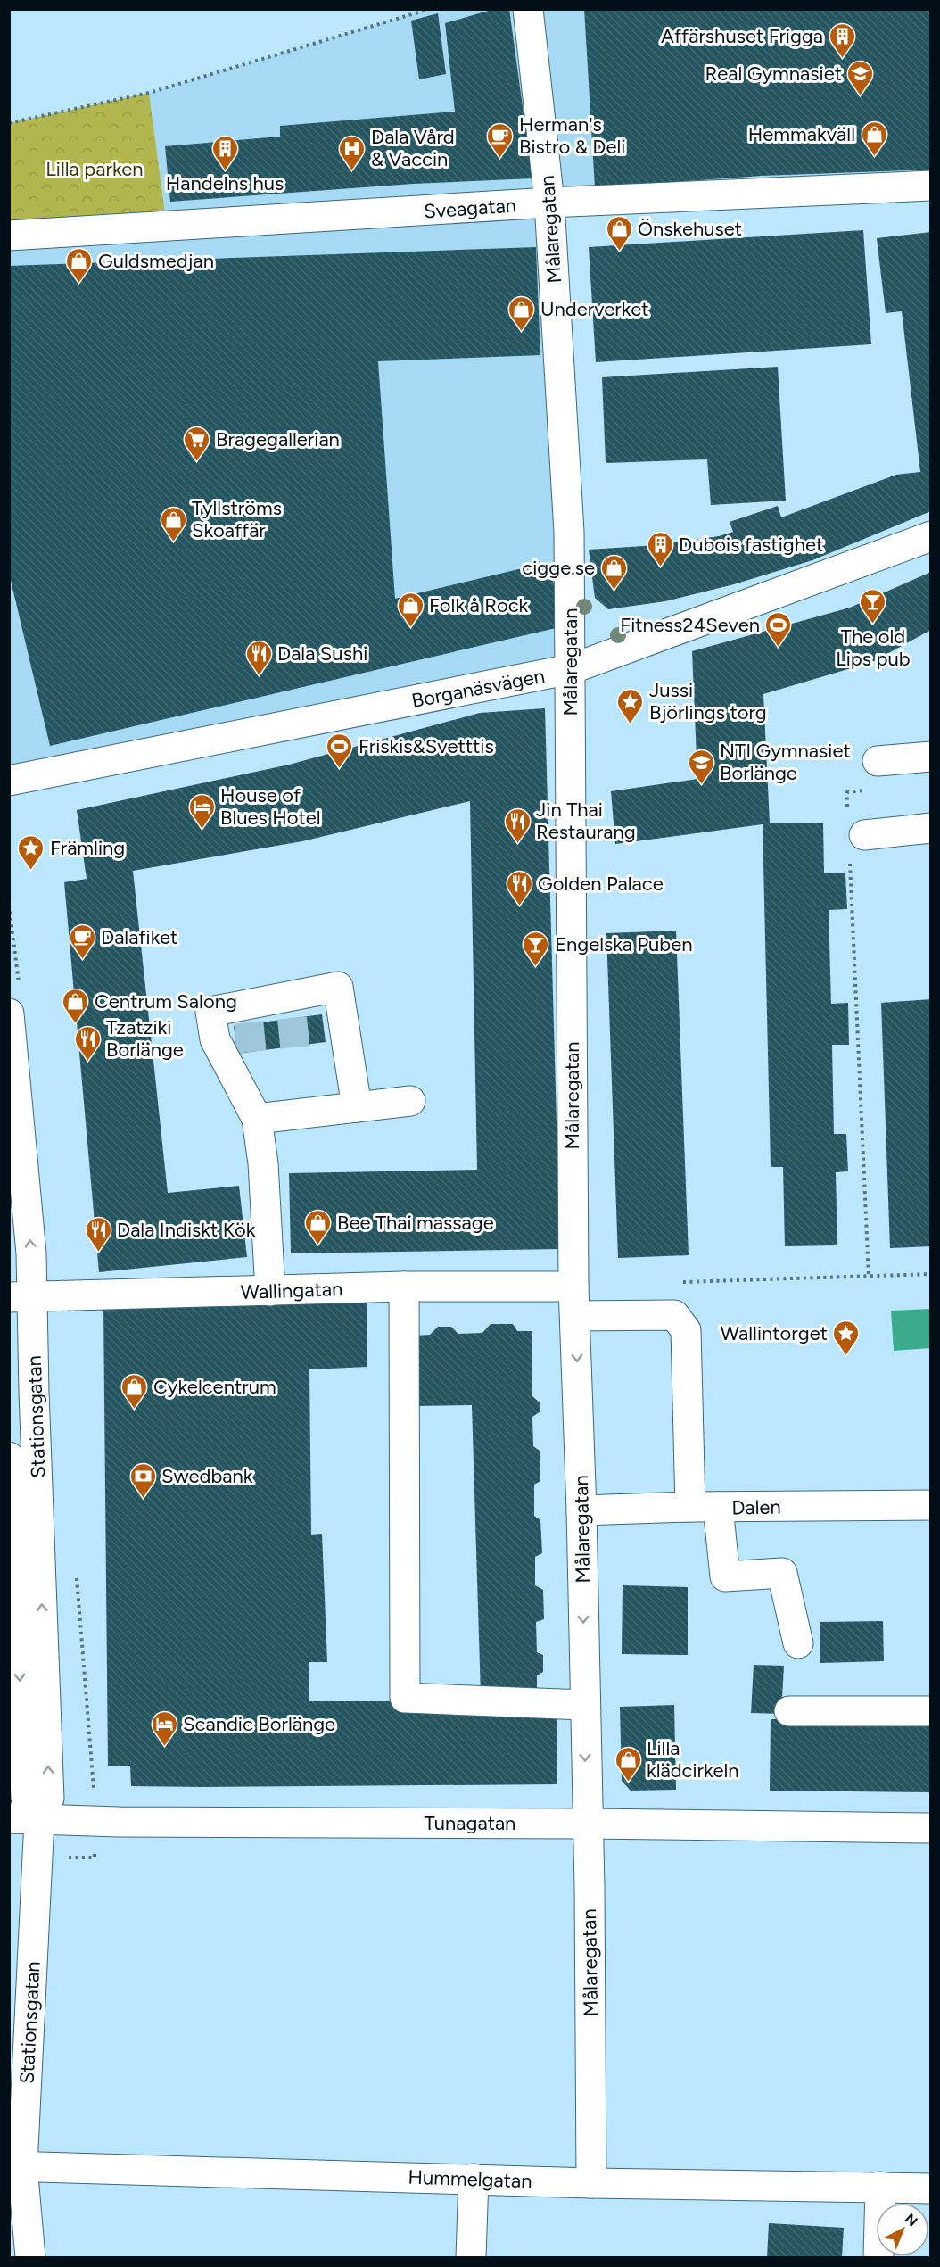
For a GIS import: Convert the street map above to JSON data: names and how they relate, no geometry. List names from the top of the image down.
{
  "streets": {
    "street": [
      "Sveagatan",
      "Målaregatan",
      "Borganäsvägen",
      "Wallingatan",
      "Stationsgatan",
      "Dalen",
      "Tunagatan",
      "Hummelgatan"
    ]
  },
  "crossings": [
    ["Sveagatan", "Målaregatan"],
    ["Målaregatan", "Borganäsvägen"],
    ["Målaregatan", "Wallingatan"],
    ["Målaregatan", "Dalen"],
    ["Målaregatan", "Tunagatan"],
    ["Målaregatan", "Hummelgatan"],
    ["Wallingatan", "Stationsgatan"],
    ["Stationsgatan", "Tunagatan"],
    ["Stationsgatan", "Hummelgatan"]
  ],
  "parks": ["Lilla parken"],
  "places": {
    "building": ["Affärshuset Frigga", "Handelns hus", "Dubois fastighet"],
    "school or university": ["Real Gymnasiet", "NTI Gymnasiet Borlänge"],
    "shop": [
      "Hemmakväll",
      "Önskehuset",
      "Guldsmedjan",
      "Underverket",
      "Tyllströms Skoaffär",
      "cigge.se",
      "Folk å Rock",
      "Centrum Salong",
      "Bee Thai massage",
      "Cykelcentrum",
      "Lilla klädcirkeln"
    ],
    "cafe": ["Herman's Bistro & Deli", "Dalafiket"],
    "hospital": ["Dala Vård & Vaccin"],
    "supermarket": ["Bragegallerian"],
    "bar": ["The old Lips pub", "Engelska Puben"],
    "sports": ["Fitness24Seven", "Friskis&Svetttis"],
    "restaurant": [
      "Dala Sushi",
      "Jin Thai Restaurang",
      "Golden Palace",
      "Tzatziki Borlänge",
      "Dala Indiskt Kök"
    ],
    "place": ["Jussi Björlings torg", "Främling", "Wallintorget"],
    "hotel": ["House of Blues Hotel", "Scandic Borlänge"],
    "bank": ["Swedbank"]
  },
  "north": "top right"
}
